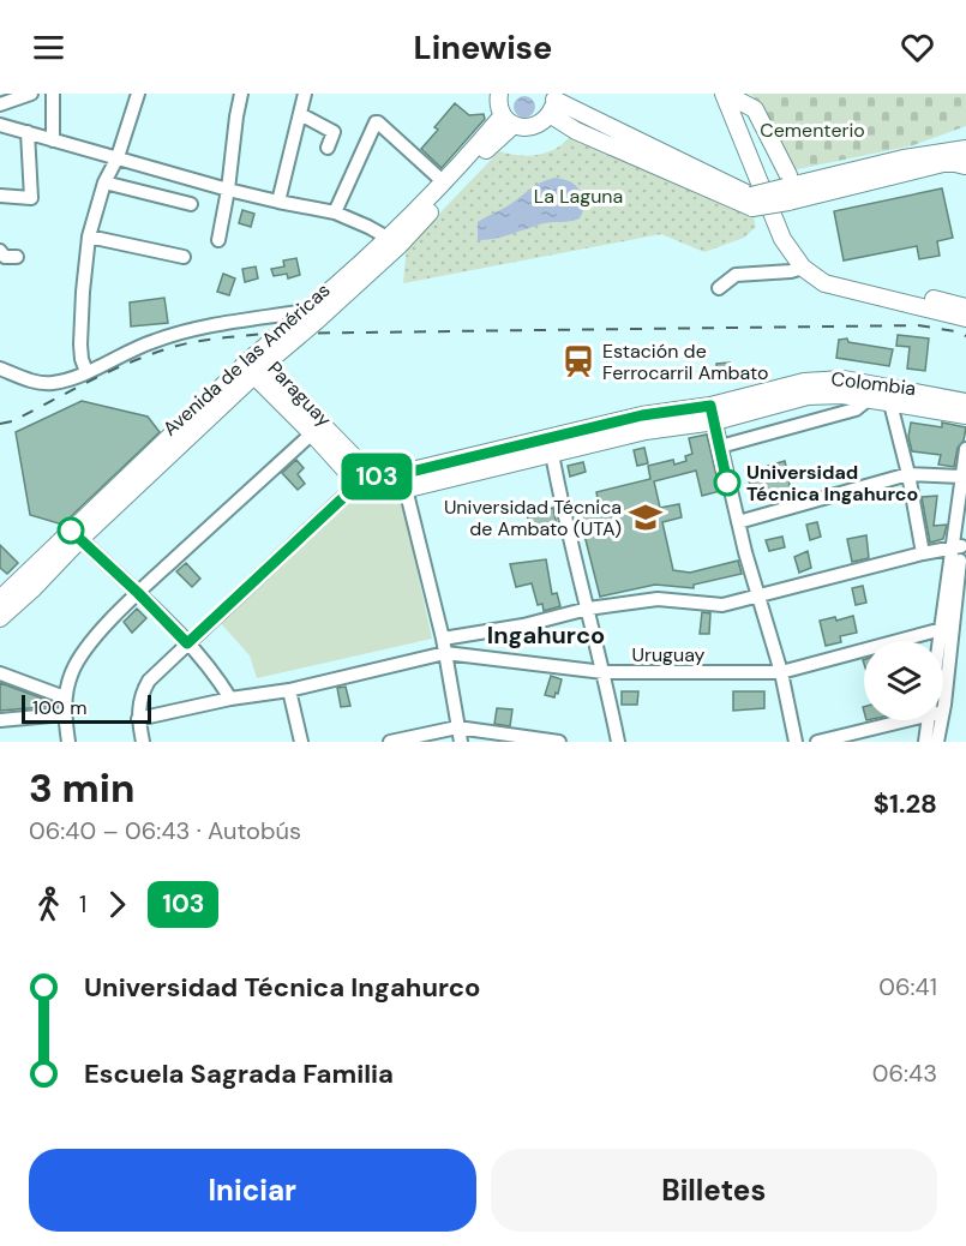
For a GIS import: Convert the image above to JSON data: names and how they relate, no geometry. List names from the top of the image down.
{
  "streets": {
    "main road": ["Avenida de las Américas", "Colombia", "Paraguay"],
    "street": ["Uruguay"]
  },
  "crossings": [
    ["Avenida de las Américas", "Paraguay"],
    ["Colombia", "Paraguay"]
  ],
  "districts": ["Ingahurco"],
  "parks": ["Cementerio", "La Laguna"],
  "places": {
    "station": ["Estación de Ferrocarril Ambato"],
    "other": ["Universidad Técnica Ingahurco"],
    "school or university": ["Universidad Técnica de Ambato (UTA)"]
  },
  "lines": ["bus line 103"],
  "scale_bar": "100 m",
  "page": {
    "header": "Linewise",
    "on_map": "103",
    "scale": "100 m",
    "heading": ["3 min", "06:40 – 06:43 · Autobús", "$1.28"],
    "legs": ["1", "103"],
    "list": [
      {
        "name": "Universidad Técnica Ingahurco",
        "value": "06:41"
      },
      {
        "name": "Escuela Sagrada Familia",
        "value": "06:43"
      }
    ],
    "buttons": ["Iniciar", "Billetes"]
  }
}
